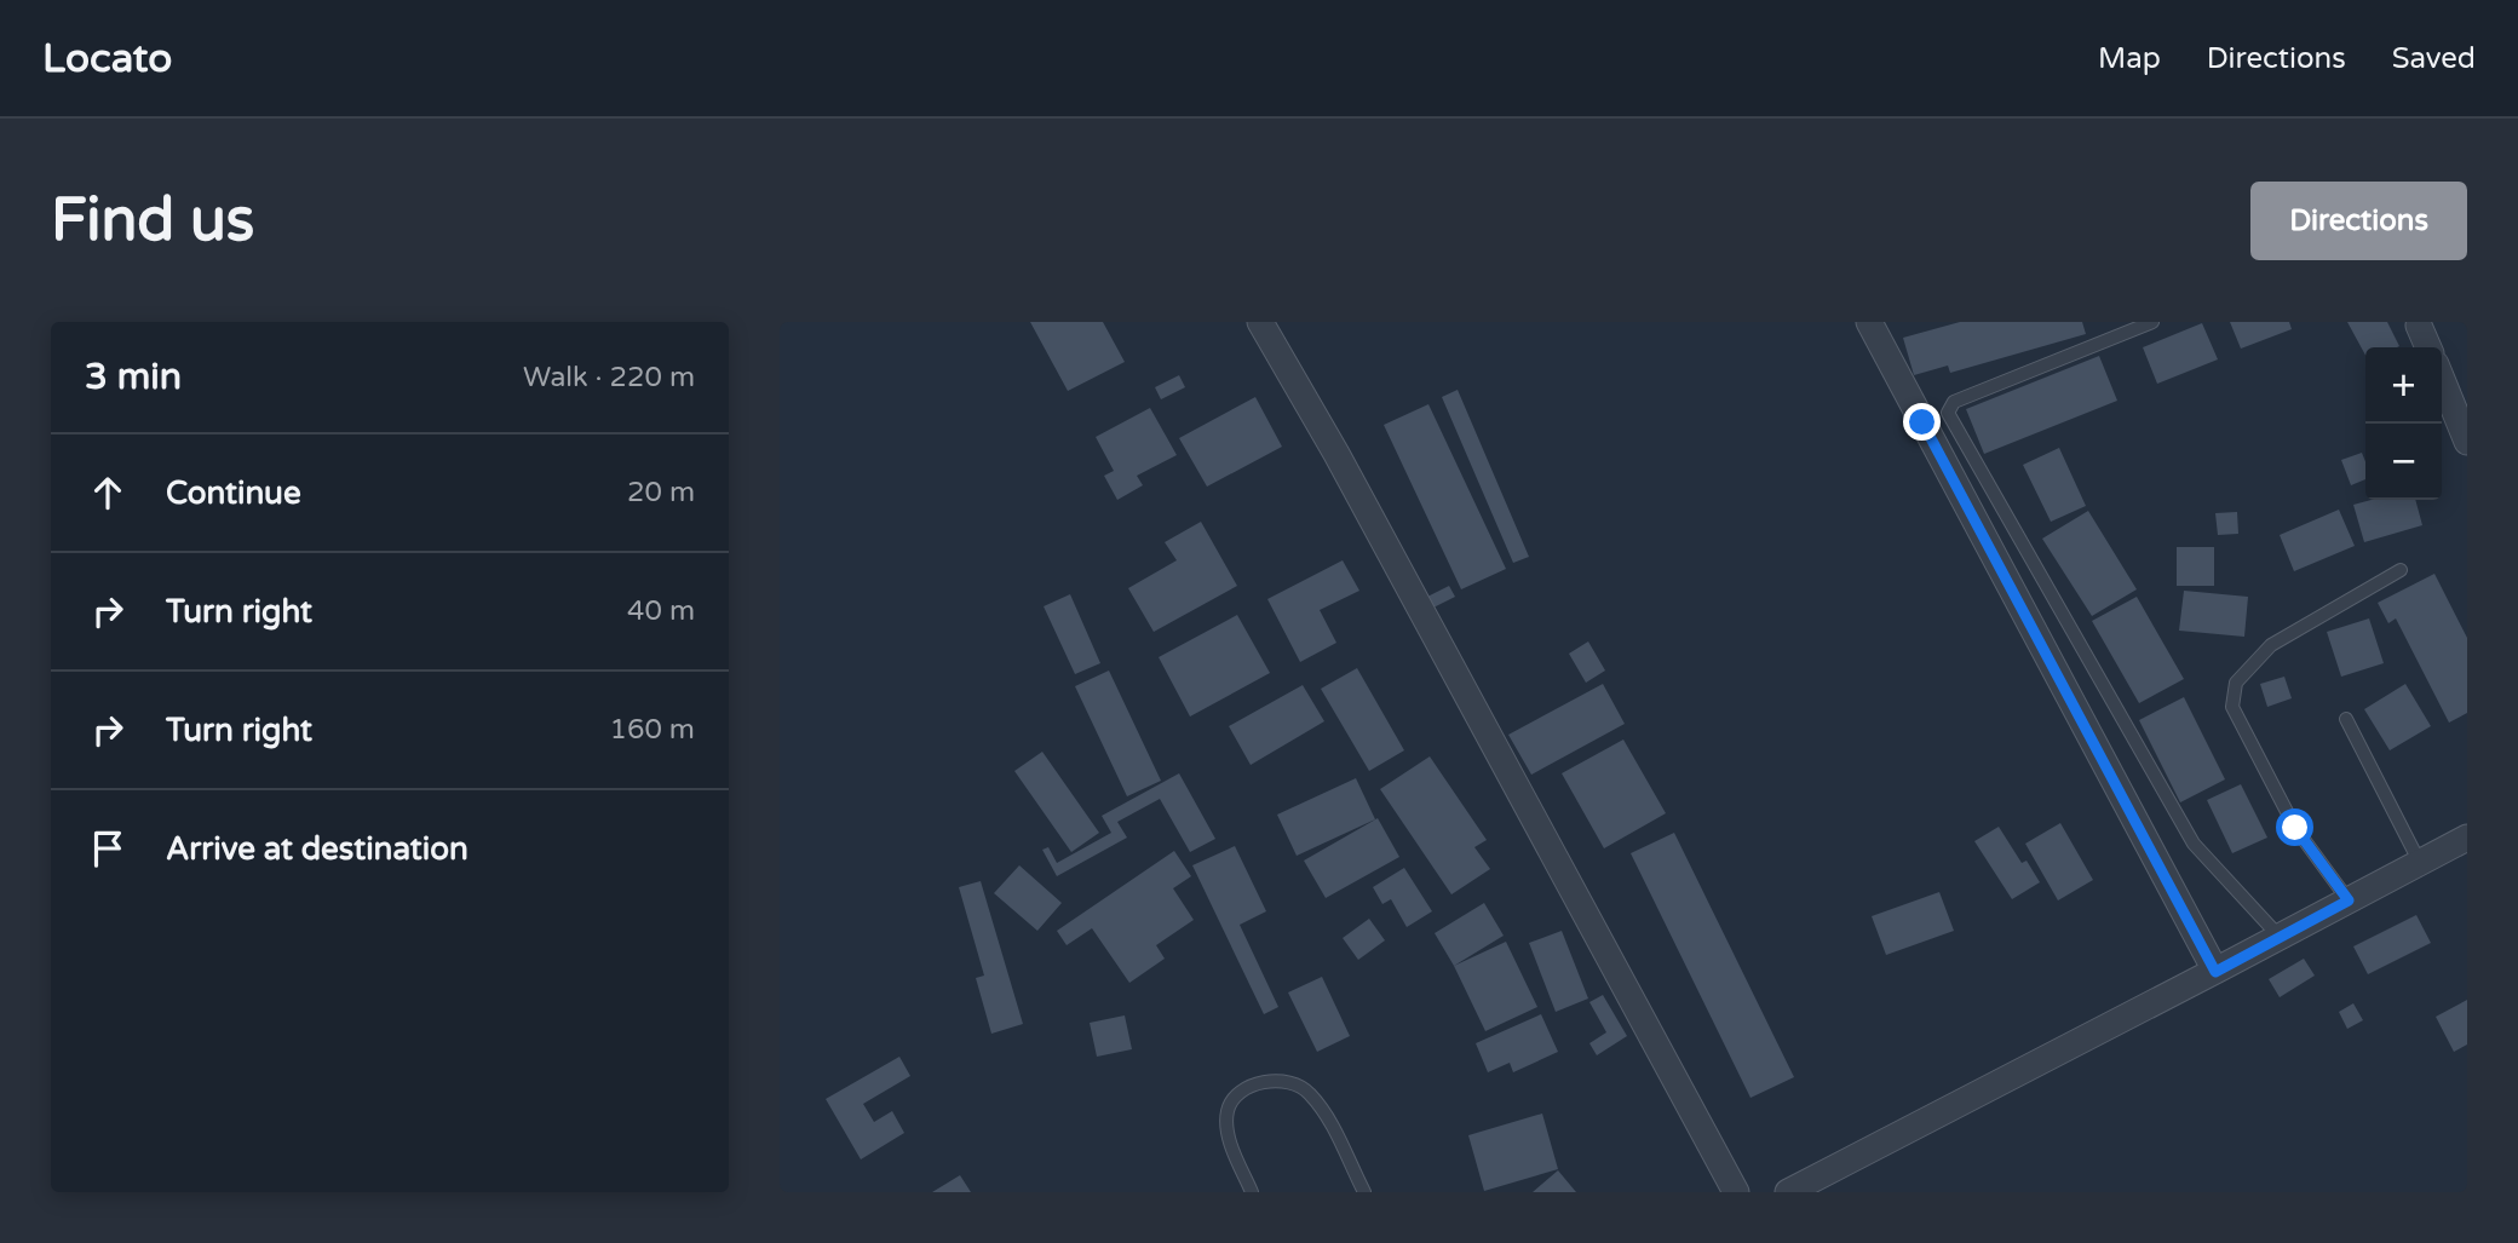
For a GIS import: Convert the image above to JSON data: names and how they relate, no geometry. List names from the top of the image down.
{
  "page": {
    "header": "Locato",
    "nav": ["Map", "Directions", "Saved"],
    "buttons": "Directions",
    "title": "Find us",
    "heading": ["3 min", "Walk · 220 m"],
    "map_buttons": ["+", "−"],
    "list": [
      ["Continue", "20 m"],
      ["Turn right", "40 m"],
      ["Turn right", "160 m"],
      "Arrive at destination"
    ]
  }
}
